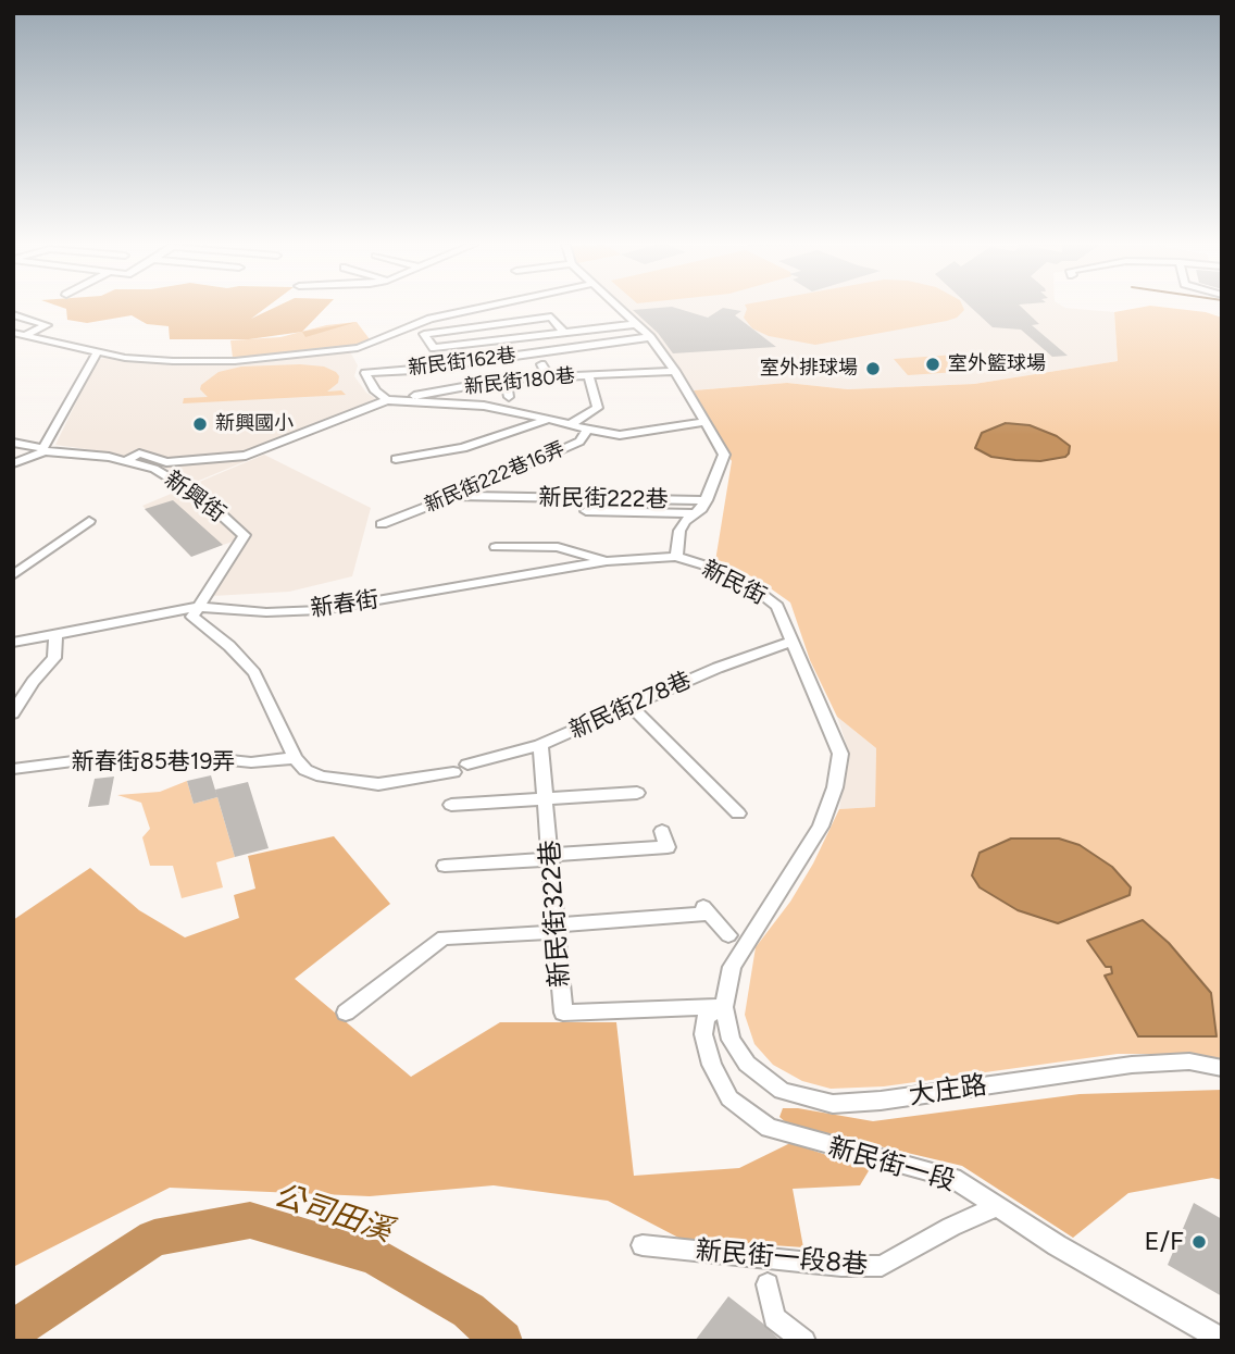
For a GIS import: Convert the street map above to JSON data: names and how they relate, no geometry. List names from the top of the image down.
{
  "streets": {
    "street": [
      "新民街162巷",
      "新民街180巷",
      "新民街222巷16弄",
      "新興街",
      "新民街222巷",
      "新民街",
      "新春街",
      "新民街278巷",
      "新春街85巷19弄",
      "新民街322巷",
      "大庄路",
      "新民街一段",
      "新民街一段8巷"
    ]
  },
  "crossings": [
    ["新民街162巷", "新民街"],
    ["新民街180巷", "新民街"],
    ["新民街222巷16弄", "新民街222巷"],
    ["新興街", "新春街"],
    ["新民街222巷", "新民街"],
    ["新民街", "新春街"],
    ["新民街", "新民街278巷"],
    ["新民街", "新民街322巷"],
    ["新民街", "大庄路"],
    ["新民街", "新民街一段"],
    ["新民街278巷", "新民街322巷"],
    ["新民街322巷", "大庄路"],
    ["新民街322巷", "新民街一段"],
    ["大庄路", "新民街一段"],
    ["新民街一段", "新民街一段8巷"]
  ],
  "water": ["公司田溪"],
  "places": [
    "室外籃球場",
    "室外排球場",
    "新興國小",
    "E/F"
  ]
}
